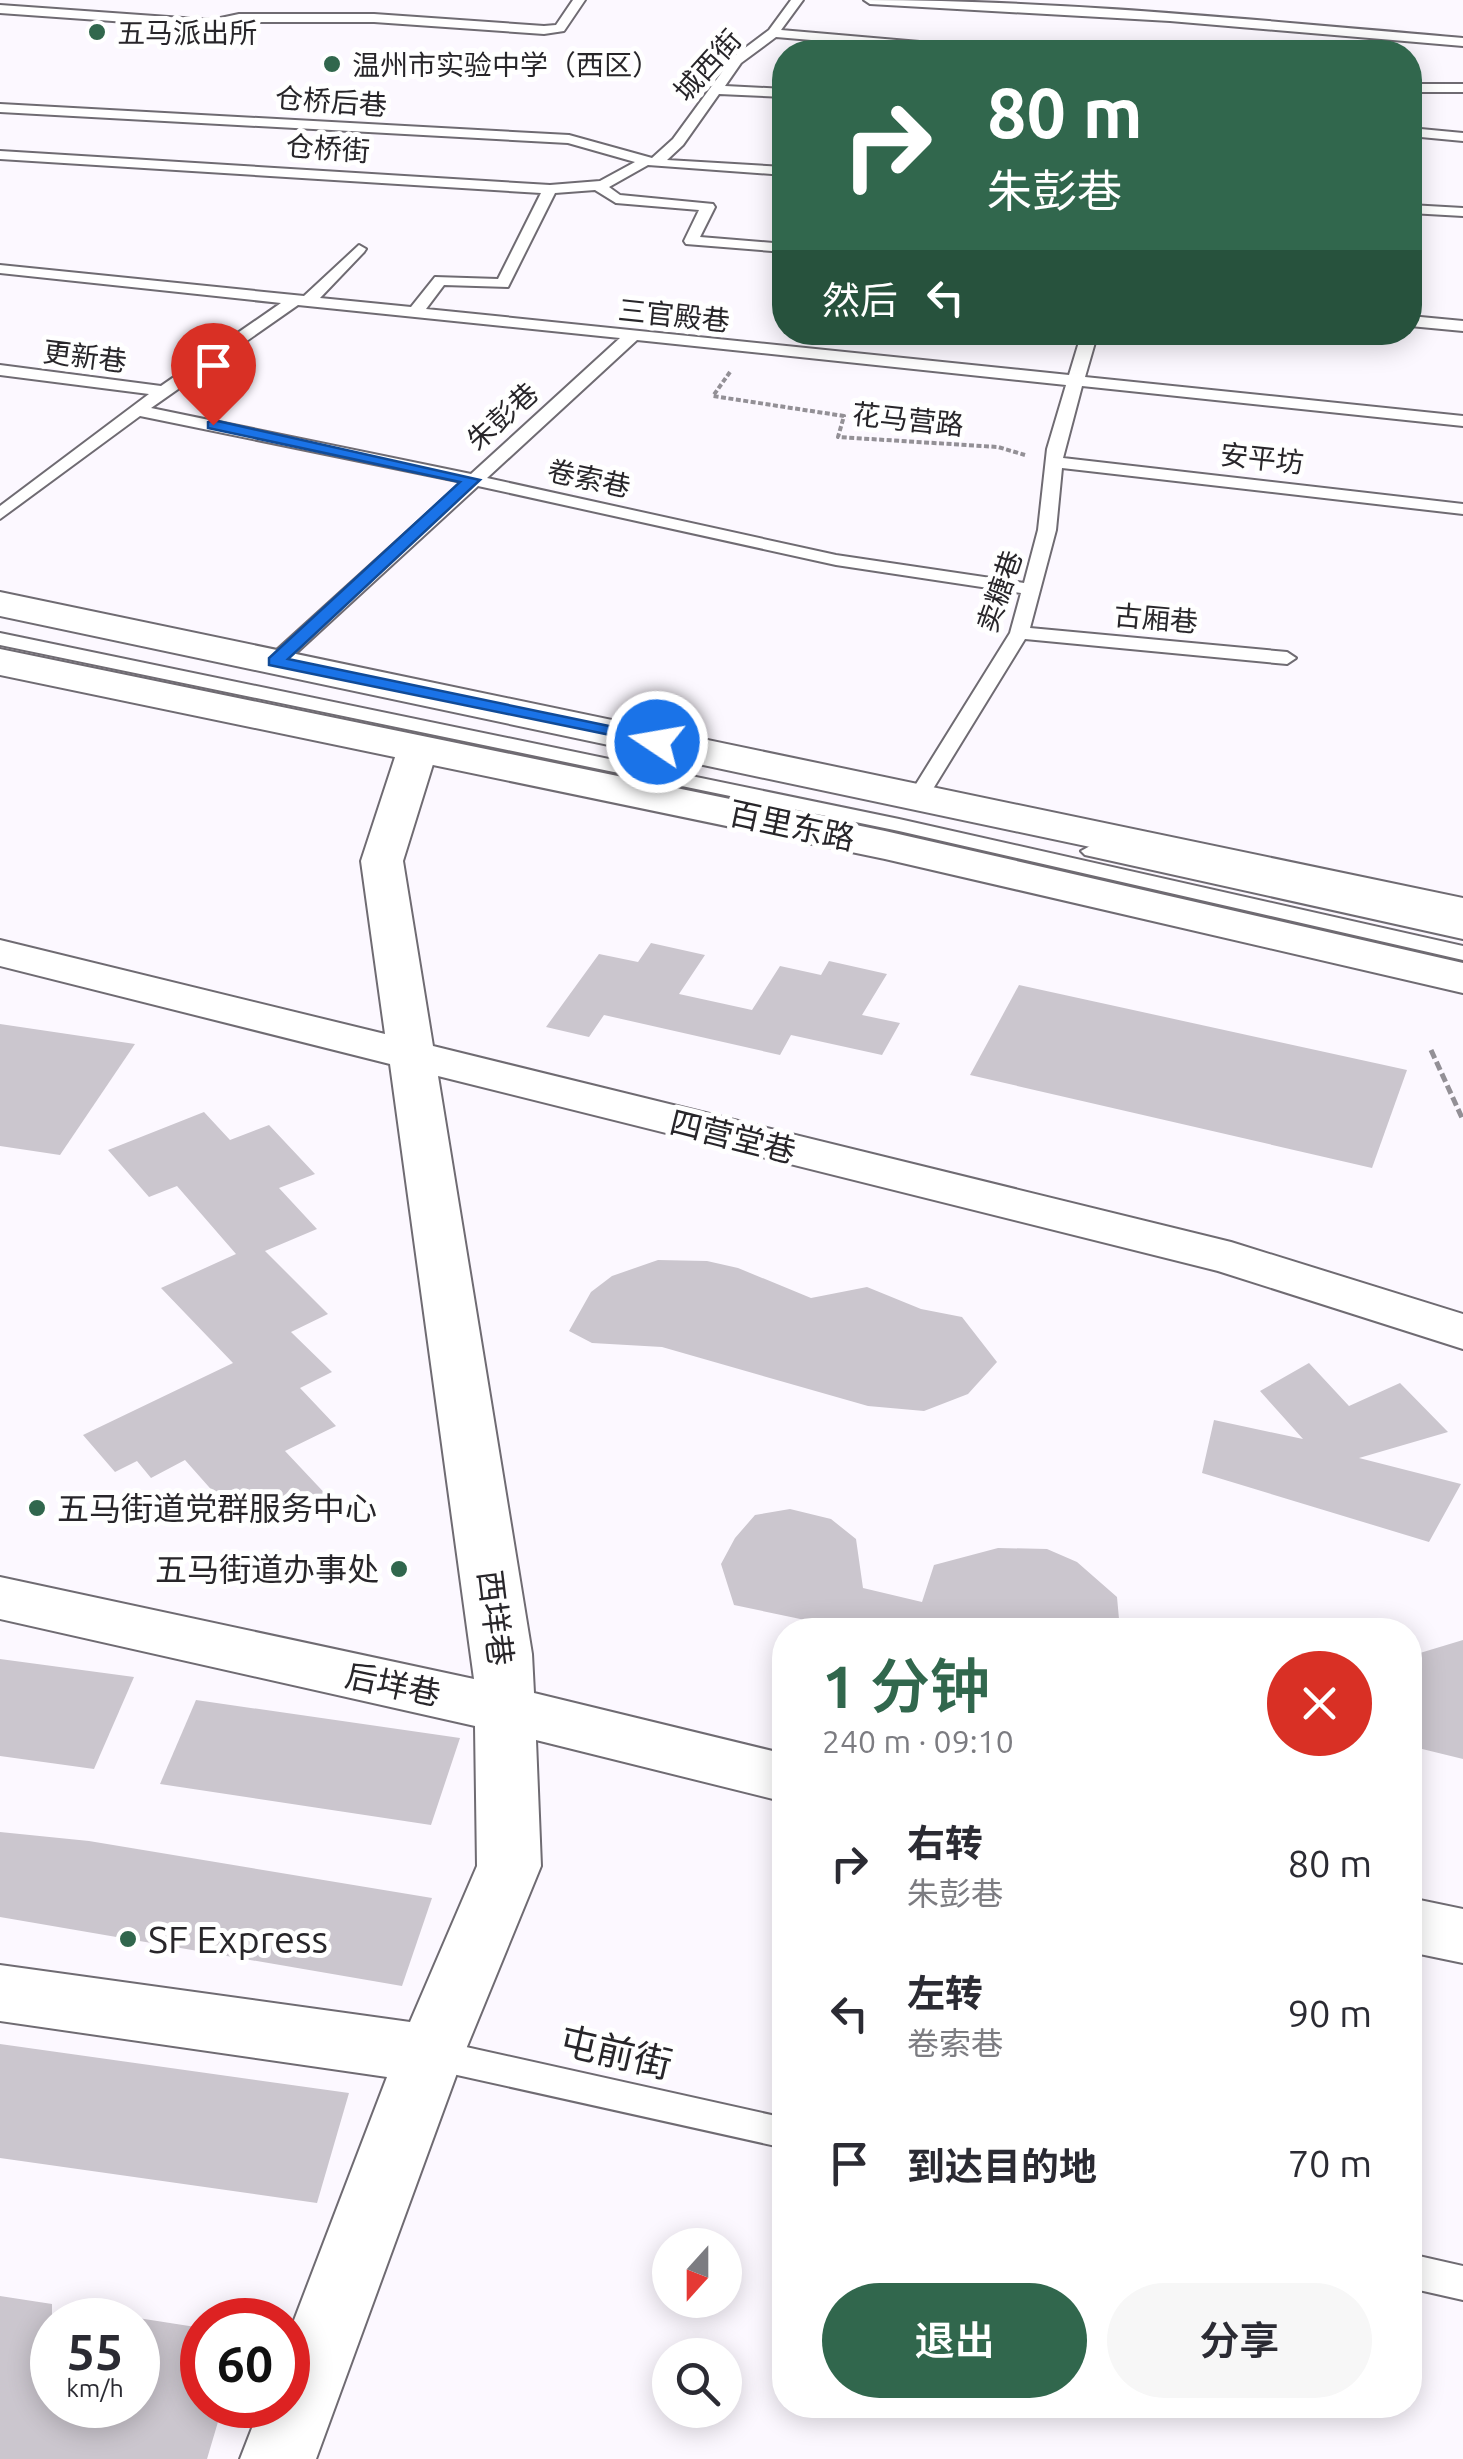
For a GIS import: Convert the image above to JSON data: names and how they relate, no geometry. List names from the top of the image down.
{
  "streets": {
    "main road": ["百里东路"],
    "street": ["四营堂巷", "西垟巷", "后垟巷"],
    "lane": [
      "城西街",
      "仓桥后巷",
      "仓桥街",
      "三官殿巷",
      "更新巷",
      "朱彭巷",
      "安平坊",
      "卷索巷",
      "卖糖巷",
      "古厢巷",
      "屯前街"
    ],
    "path": ["花马营路"]
  },
  "crossings": [
    ["城西街", "仓桥后巷"],
    ["城西街", "仓桥街"],
    ["仓桥后巷", "仓桥街"],
    ["三官殿巷", "朱彭巷"],
    ["三官殿巷", "花马营路"],
    ["三官殿巷", "卖糖巷"],
    ["朱彭巷", "卷索巷"],
    ["朱彭巷", "百里东路"],
    ["花马营路", "安平坊"],
    ["花马营路", "卖糖巷"],
    ["安平坊", "卖糖巷"],
    ["卷索巷", "卖糖巷"],
    ["卖糖巷", "古厢巷"],
    ["卖糖巷", "百里东路"],
    ["百里东路", "西垟巷"],
    ["四营堂巷", "西垟巷"],
    ["西垟巷", "后垟巷"],
    ["西垟巷", "屯前街"]
  ],
  "places": [
    "五马派出所",
    "温州市实验中学（西区）",
    "五马街道党群服务中心",
    "五马街道办事处",
    "SF Express"
  ],
  "north": "bottom",
  "page": {
    "turn": ["80 m", "朱彭巷"],
    "then": "然后",
    "heading": ["1 分钟", "240 m · 09:10"],
    "list": [
      {
        "name": "右转",
        "note": "朱彭巷",
        "value": "80 m"
      },
      {
        "name": "左转",
        "note": "卷索巷",
        "value": "90 m"
      },
      {
        "name": "到达目的地",
        "value": "70 m"
      }
    ],
    "buttons": ["退出", "分享"],
    "speed": "55 km/h",
    "limit": "60"
  }
}
